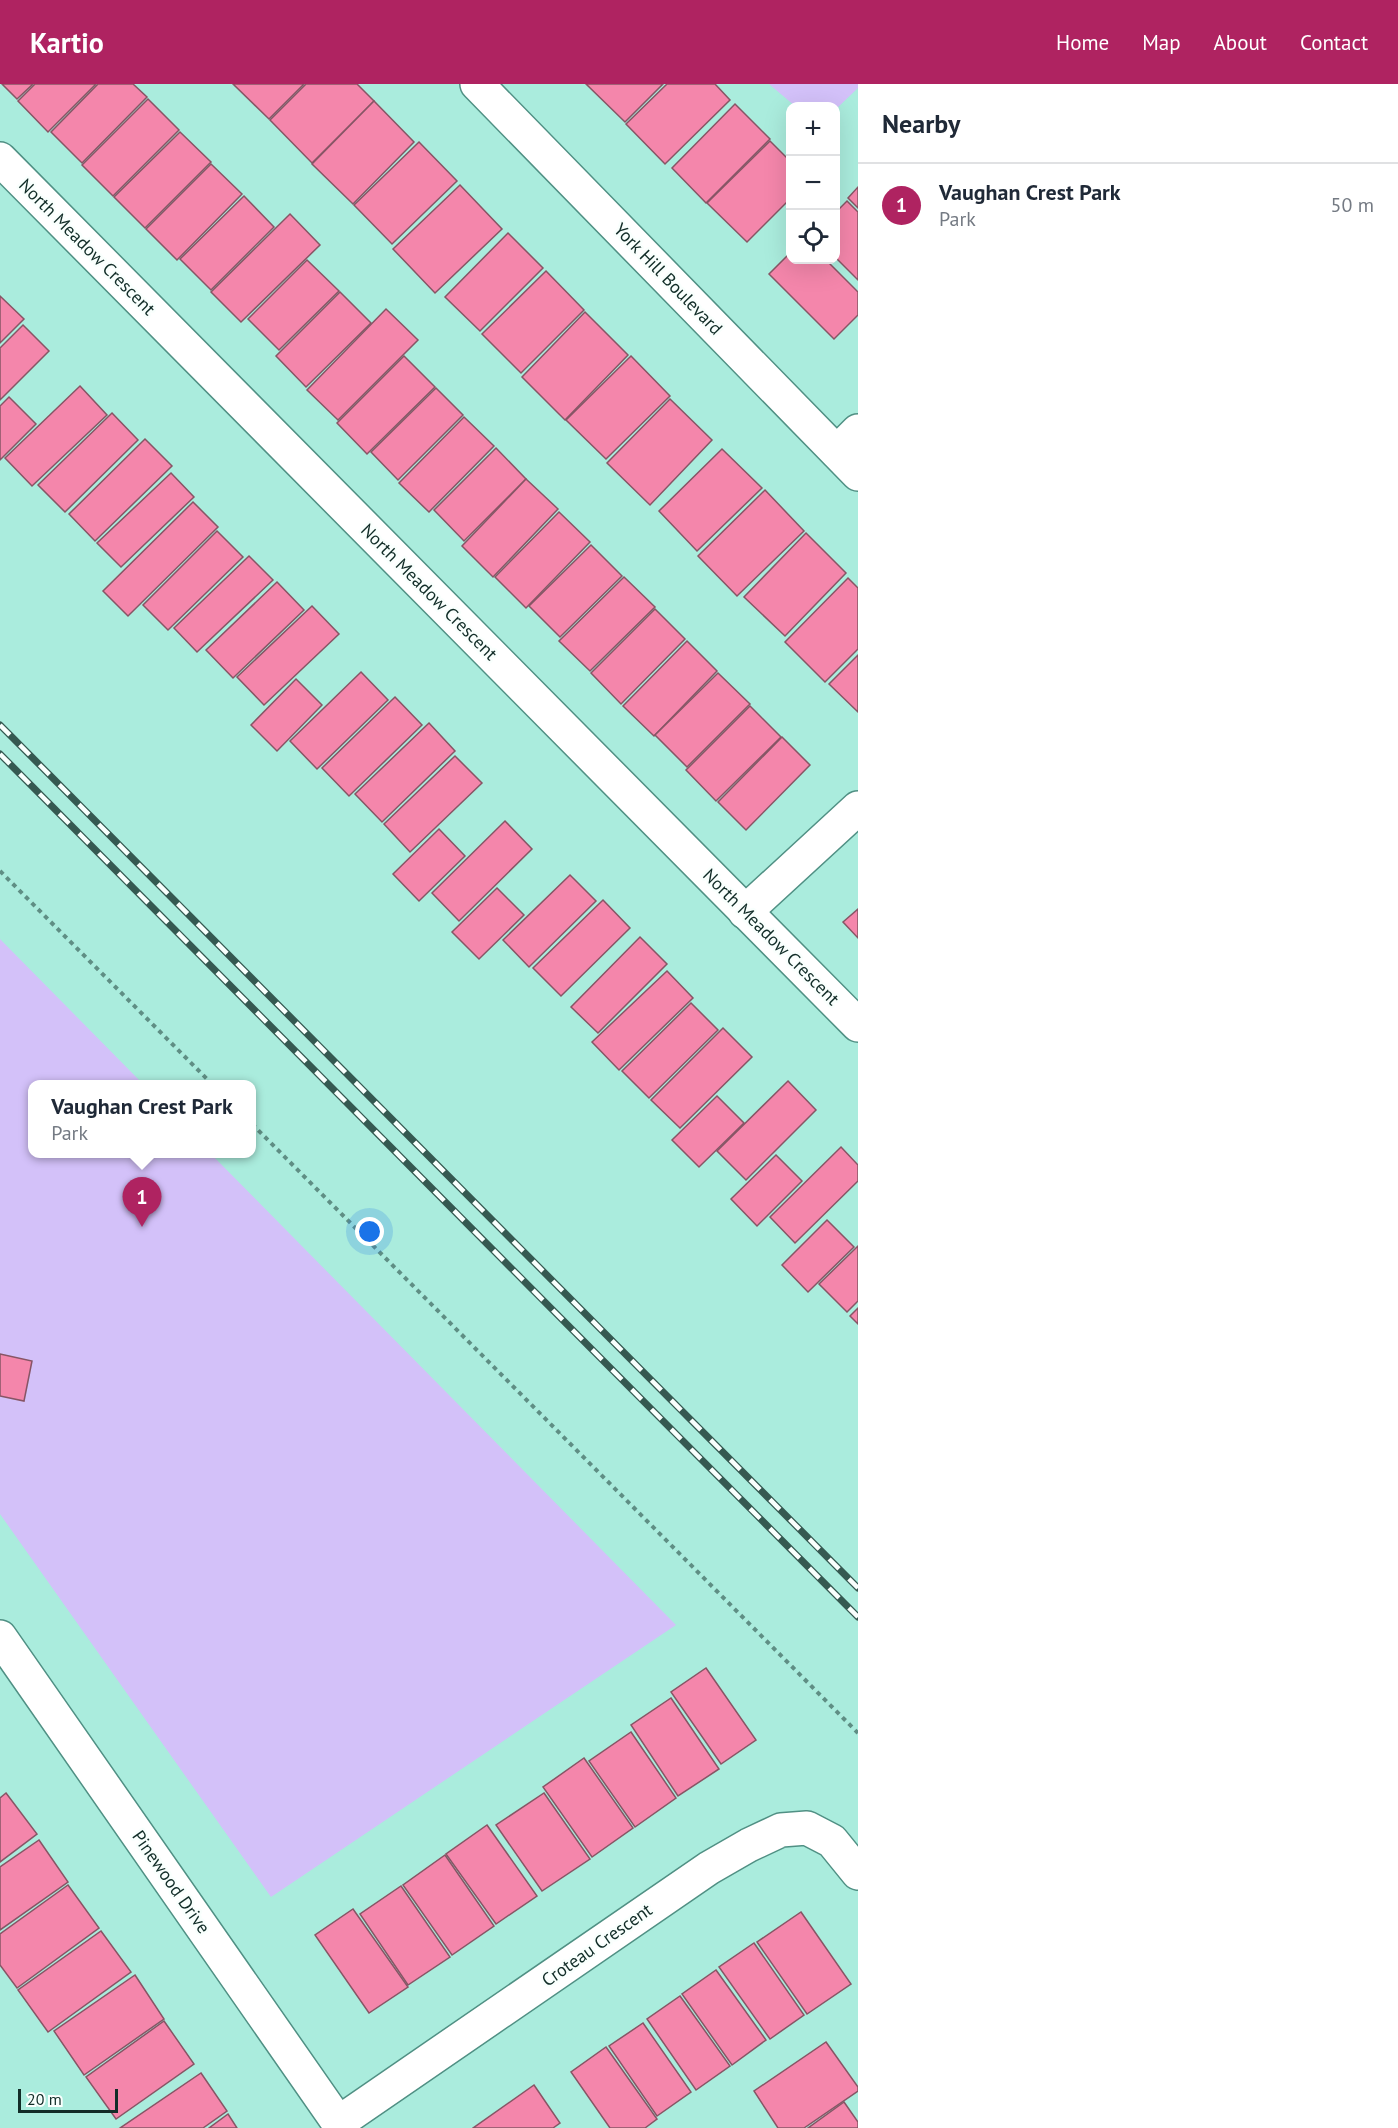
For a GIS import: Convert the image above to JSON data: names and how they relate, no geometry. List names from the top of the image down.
{
  "streets": {
    "street": [
      "North Meadow Crescent",
      "York Hill Boulevard",
      "Pinewood Drive",
      "Croteau Crescent"
    ]
  },
  "crossings": [
    ["Pinewood Drive", "Croteau Crescent"]
  ],
  "scale_bar": "20 m",
  "page": {
    "header": "Kartio",
    "nav": [
      "Home",
      "Map",
      "About",
      "Contact"
    ],
    "heading": "Nearby",
    "map_buttons": ["+", "−"],
    "list": [
      {
        "mark": "1",
        "name": "Vaughan Crest Park",
        "note": "Park",
        "value": "50 m"
      }
    ],
    "popup": ["Vaughan Crest Park", "Park"],
    "pins": "1",
    "scale": "20 m"
  }
}
